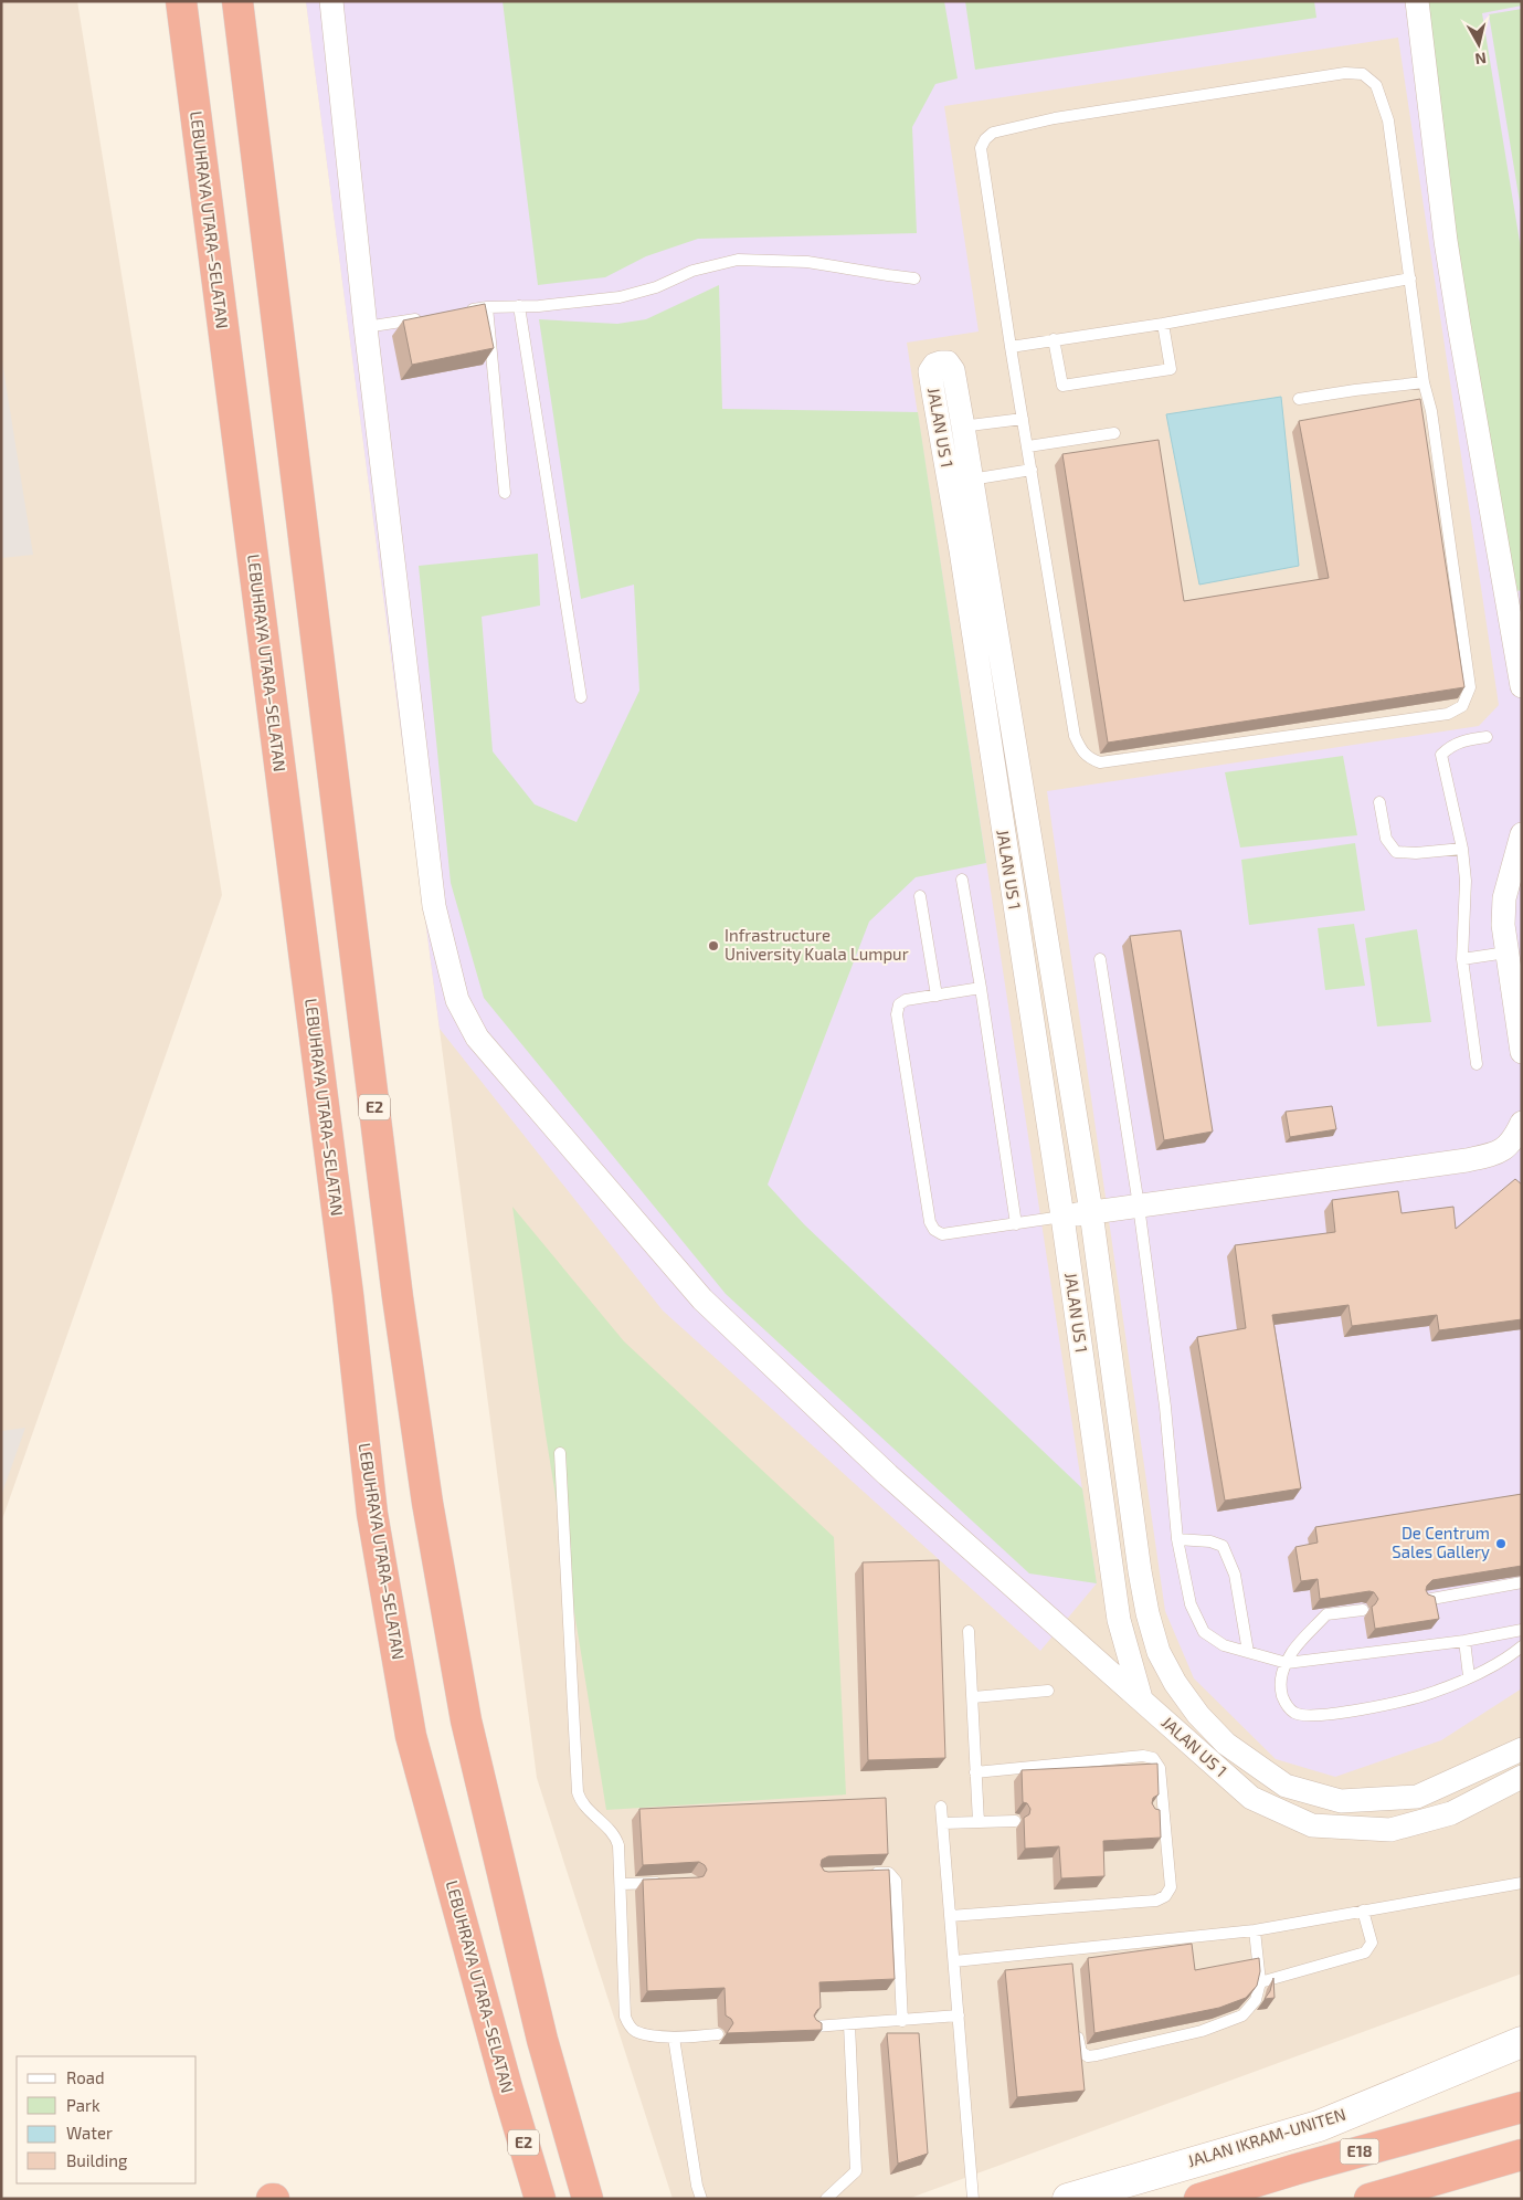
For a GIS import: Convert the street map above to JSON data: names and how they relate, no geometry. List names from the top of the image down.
{
  "streets": {
    "highway": ["LEBUHRAYA UTARA–SELATAN", "E2", "E18"],
    "main road": ["JALAN IKRAM-UNITEN"],
    "street": ["JALAN US 1"]
  },
  "places": ["Infrastructure University Kuala Lumpur", "De Centrum Sales Gallery"],
  "legend": [
    "Road",
    "Park",
    "Water",
    "Building"
  ],
  "north": "bottom"
}
